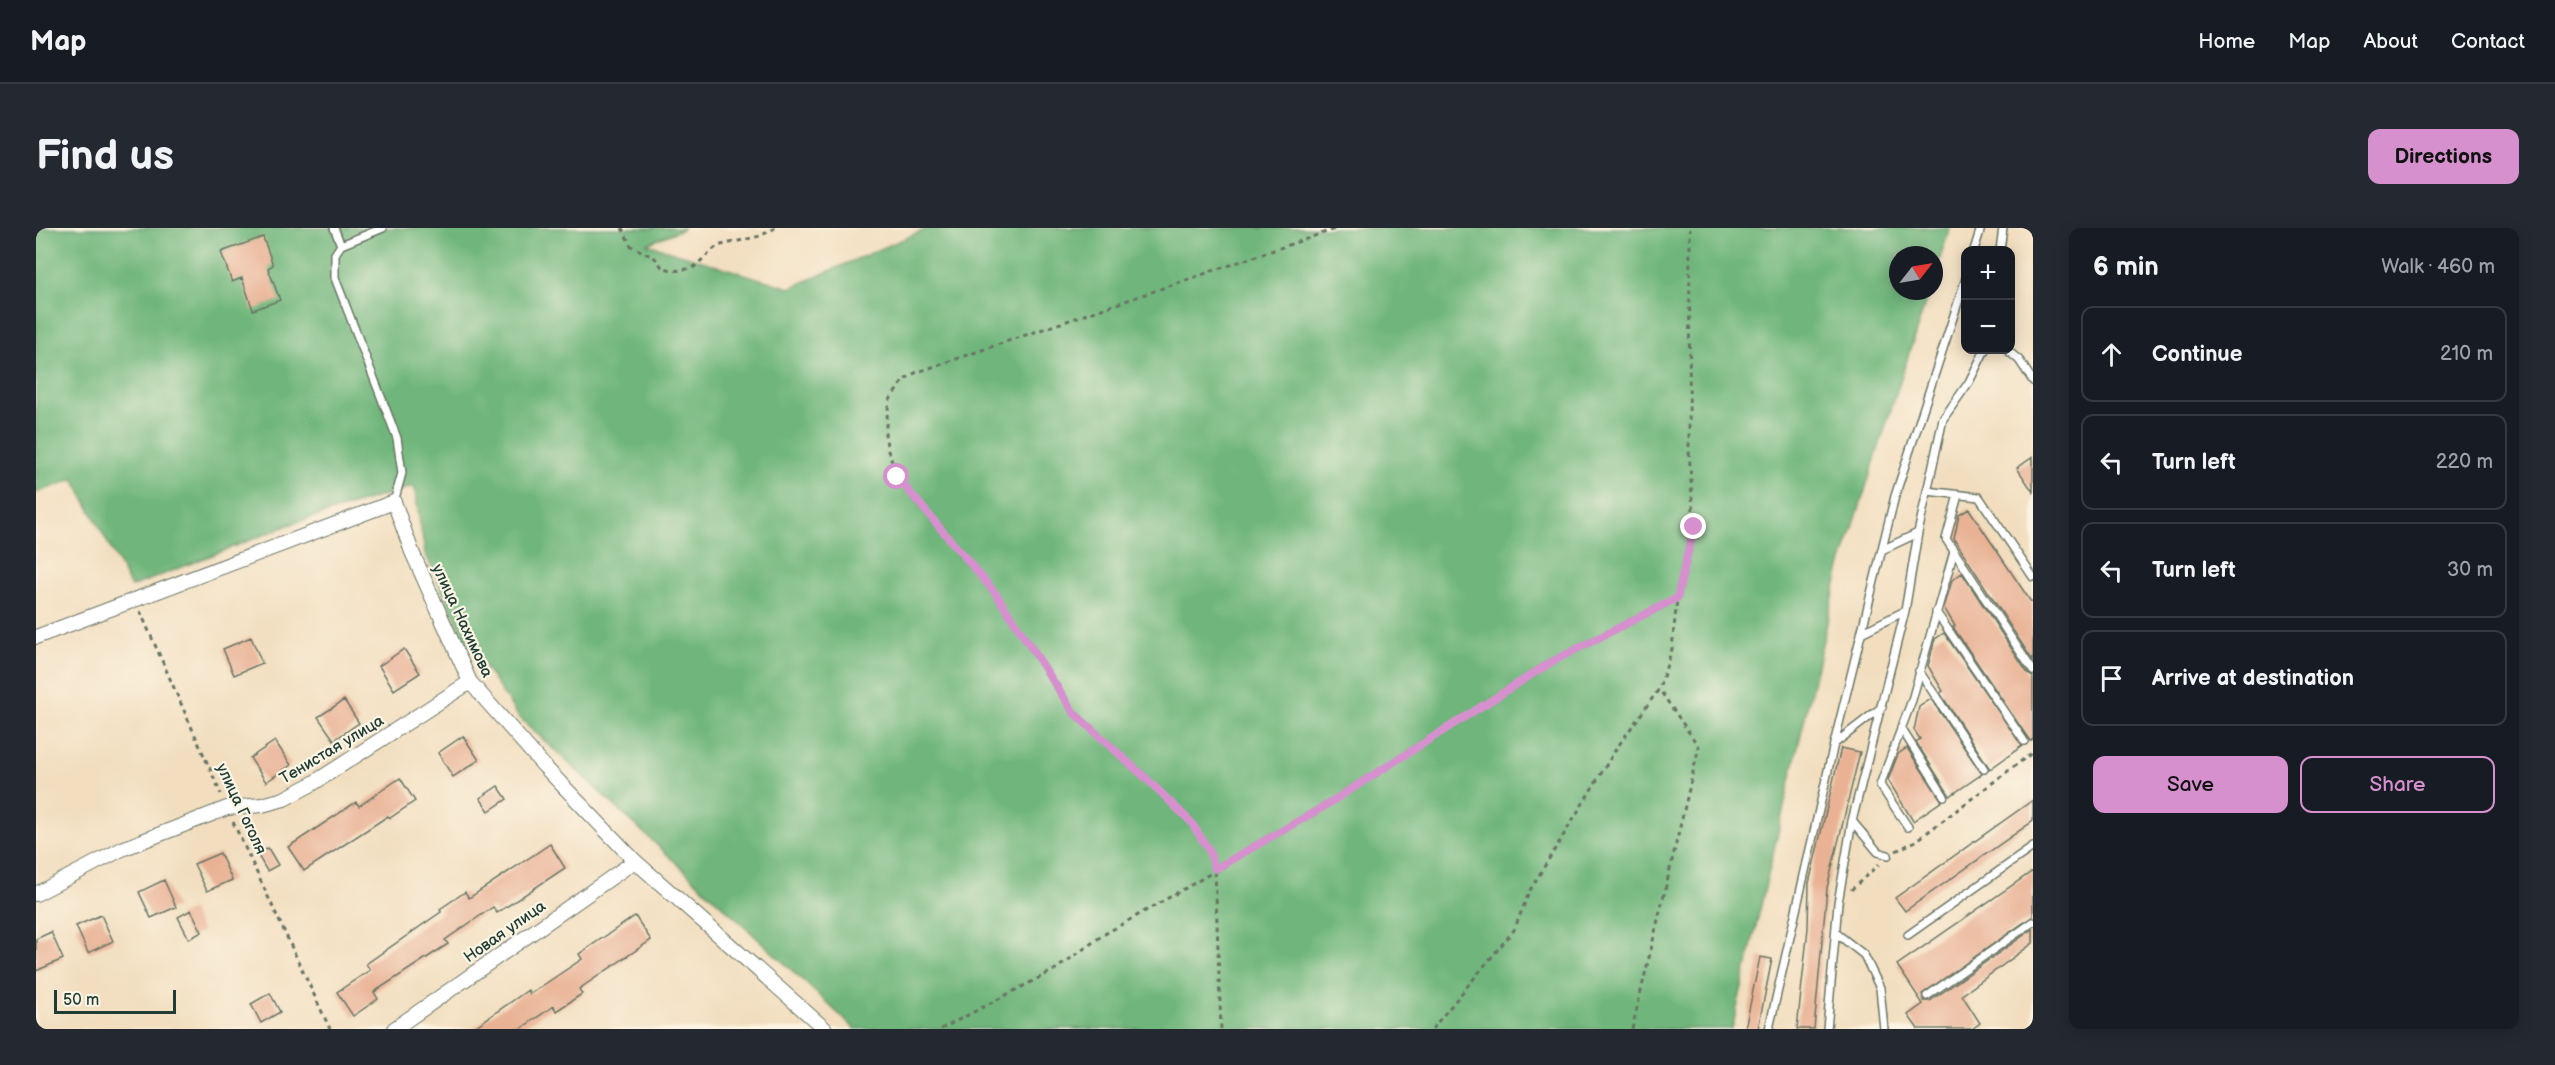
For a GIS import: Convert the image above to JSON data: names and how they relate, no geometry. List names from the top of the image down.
{
  "streets": {
    "street": ["улица Нахимова", "Тенистая улица", "Новая улица"],
    "path": ["улица Гоголя"]
  },
  "crossings": [
    ["улица Нахимова", "Тенистая улица"],
    ["улица Нахимова", "Новая улица"],
    ["Тенистая улица", "улица Гоголя"]
  ],
  "scale_bar": "50 m",
  "north": "top right",
  "page": {
    "header": "Map",
    "nav": [
      "Home",
      "Map",
      "About",
      "Contact"
    ],
    "buttons": [
      "Directions",
      ["Save", "Share"]
    ],
    "title": "Find us",
    "heading": ["6 min", "Walk · 460 m"],
    "map_buttons": ["+", "−"],
    "list": [
      ["Continue", "210 m"],
      ["Turn left", "220 m"],
      ["Turn left", "30 m"],
      "Arrive at destination"
    ],
    "scale": "50 m"
  }
}
